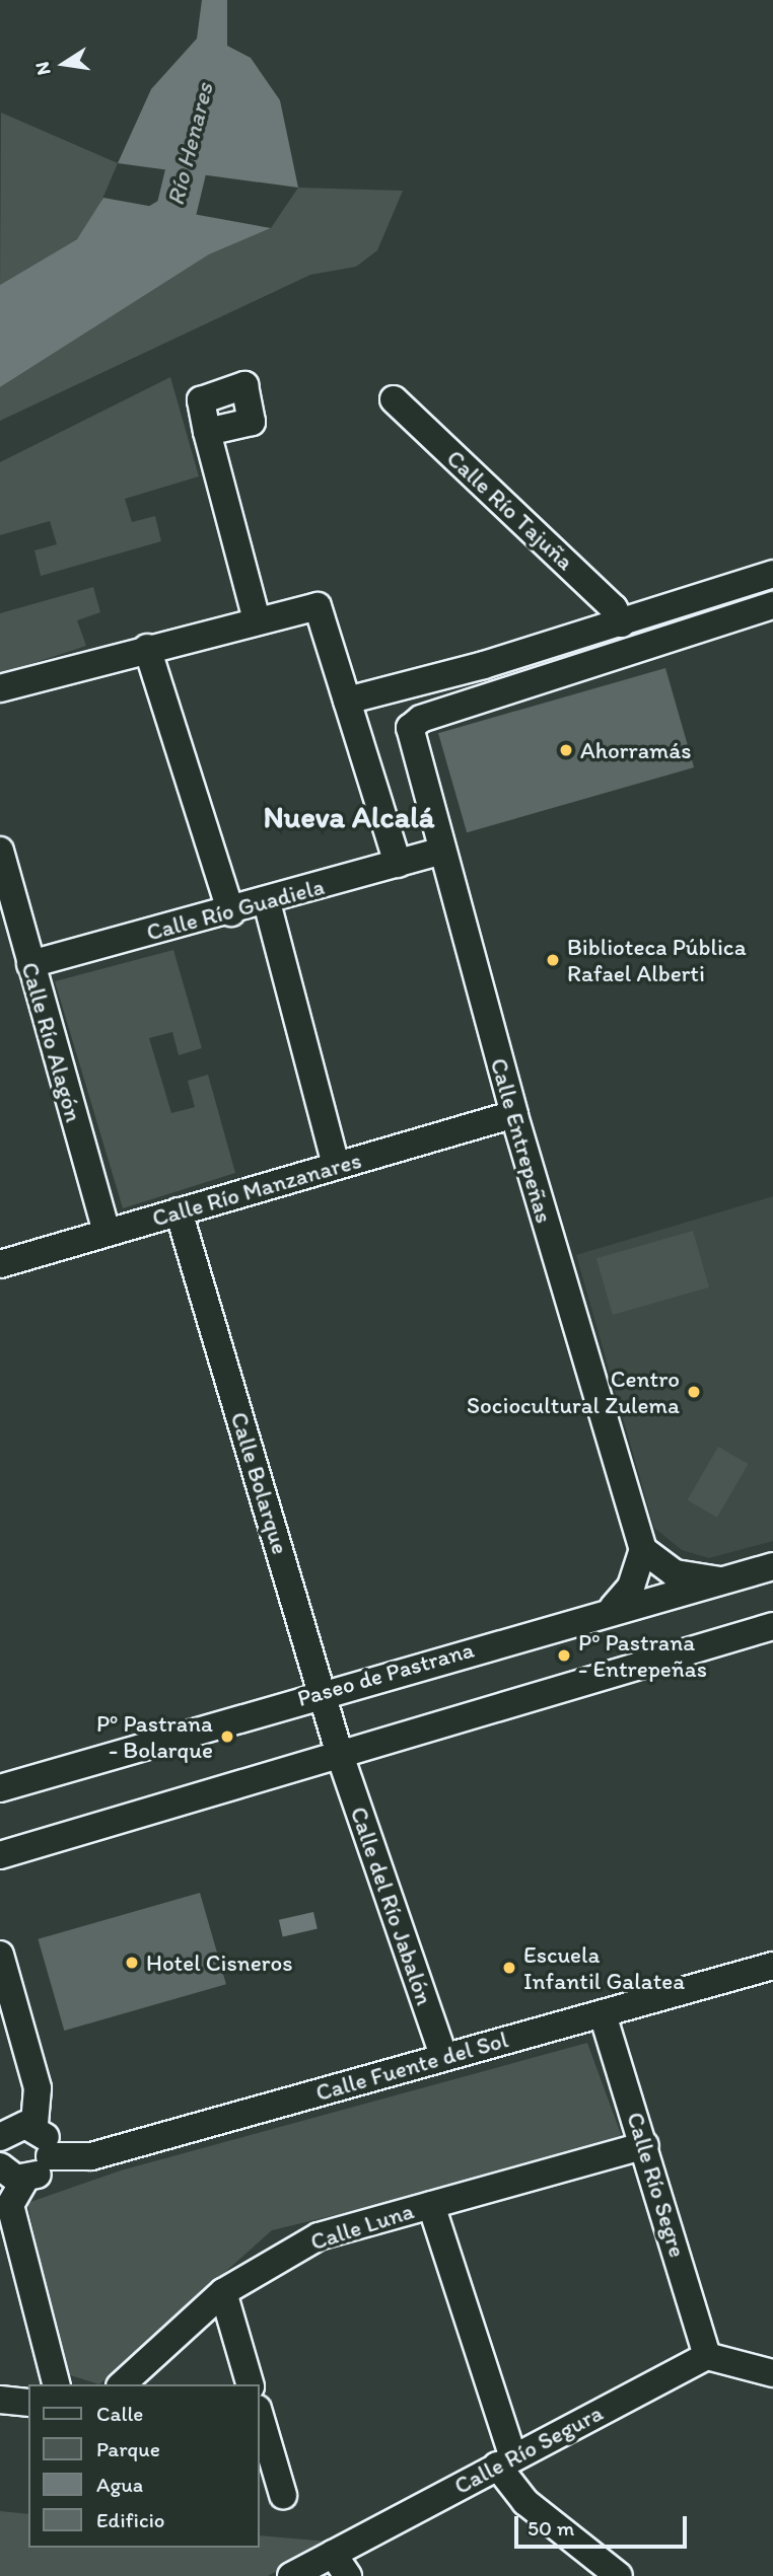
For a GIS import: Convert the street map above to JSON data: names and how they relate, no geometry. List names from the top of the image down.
{
  "streets": {
    "street": [
      "Calle Río Tajuña",
      "Calle Río Guadiela",
      "Calle Río Alagón",
      "Calle Entrepeñas",
      "Calle Río Manzanares",
      "Calle Bolarque",
      "Paseo de Pastrana",
      "Calle del Río Jabalón",
      "Calle Fuente del Sol",
      "Calle Río Segre",
      "Calle Luna",
      "Calle Río Segura"
    ]
  },
  "crossings": [
    ["Calle Río Guadiela", "Calle Río Alagón"],
    ["Calle Río Guadiela", "Calle Entrepeñas"],
    ["Calle Río Alagón", "Calle Río Manzanares"],
    ["Calle Entrepeñas", "Calle Río Manzanares"],
    ["Calle Río Manzanares", "Calle Bolarque"],
    ["Calle Bolarque", "Paseo de Pastrana"],
    ["Calle Bolarque", "Calle del Río Jabalón"],
    ["Calle del Río Jabalón", "Calle Fuente del Sol"],
    ["Calle Fuente del Sol", "Calle Río Segre"],
    ["Calle Río Segre", "Calle Luna"],
    ["Calle Río Segre", "Calle Río Segura"]
  ],
  "districts": ["Nueva Alcalá"],
  "water": ["Río Henares"],
  "places": [
    "Ahorramás",
    "Biblioteca Pública Rafael Alberti",
    "Centro Sociocultural Zulema",
    "Pº Pastrana - Entrepeñas",
    "Pº Pastrana - Bolarque",
    "Hotel Cisneros",
    "Escuela Infantil Galatea"
  ],
  "legend": [
    "Calle",
    "Parque",
    "Agua",
    "Edificio"
  ],
  "scale_bar": "50 m",
  "north": "left"
}
